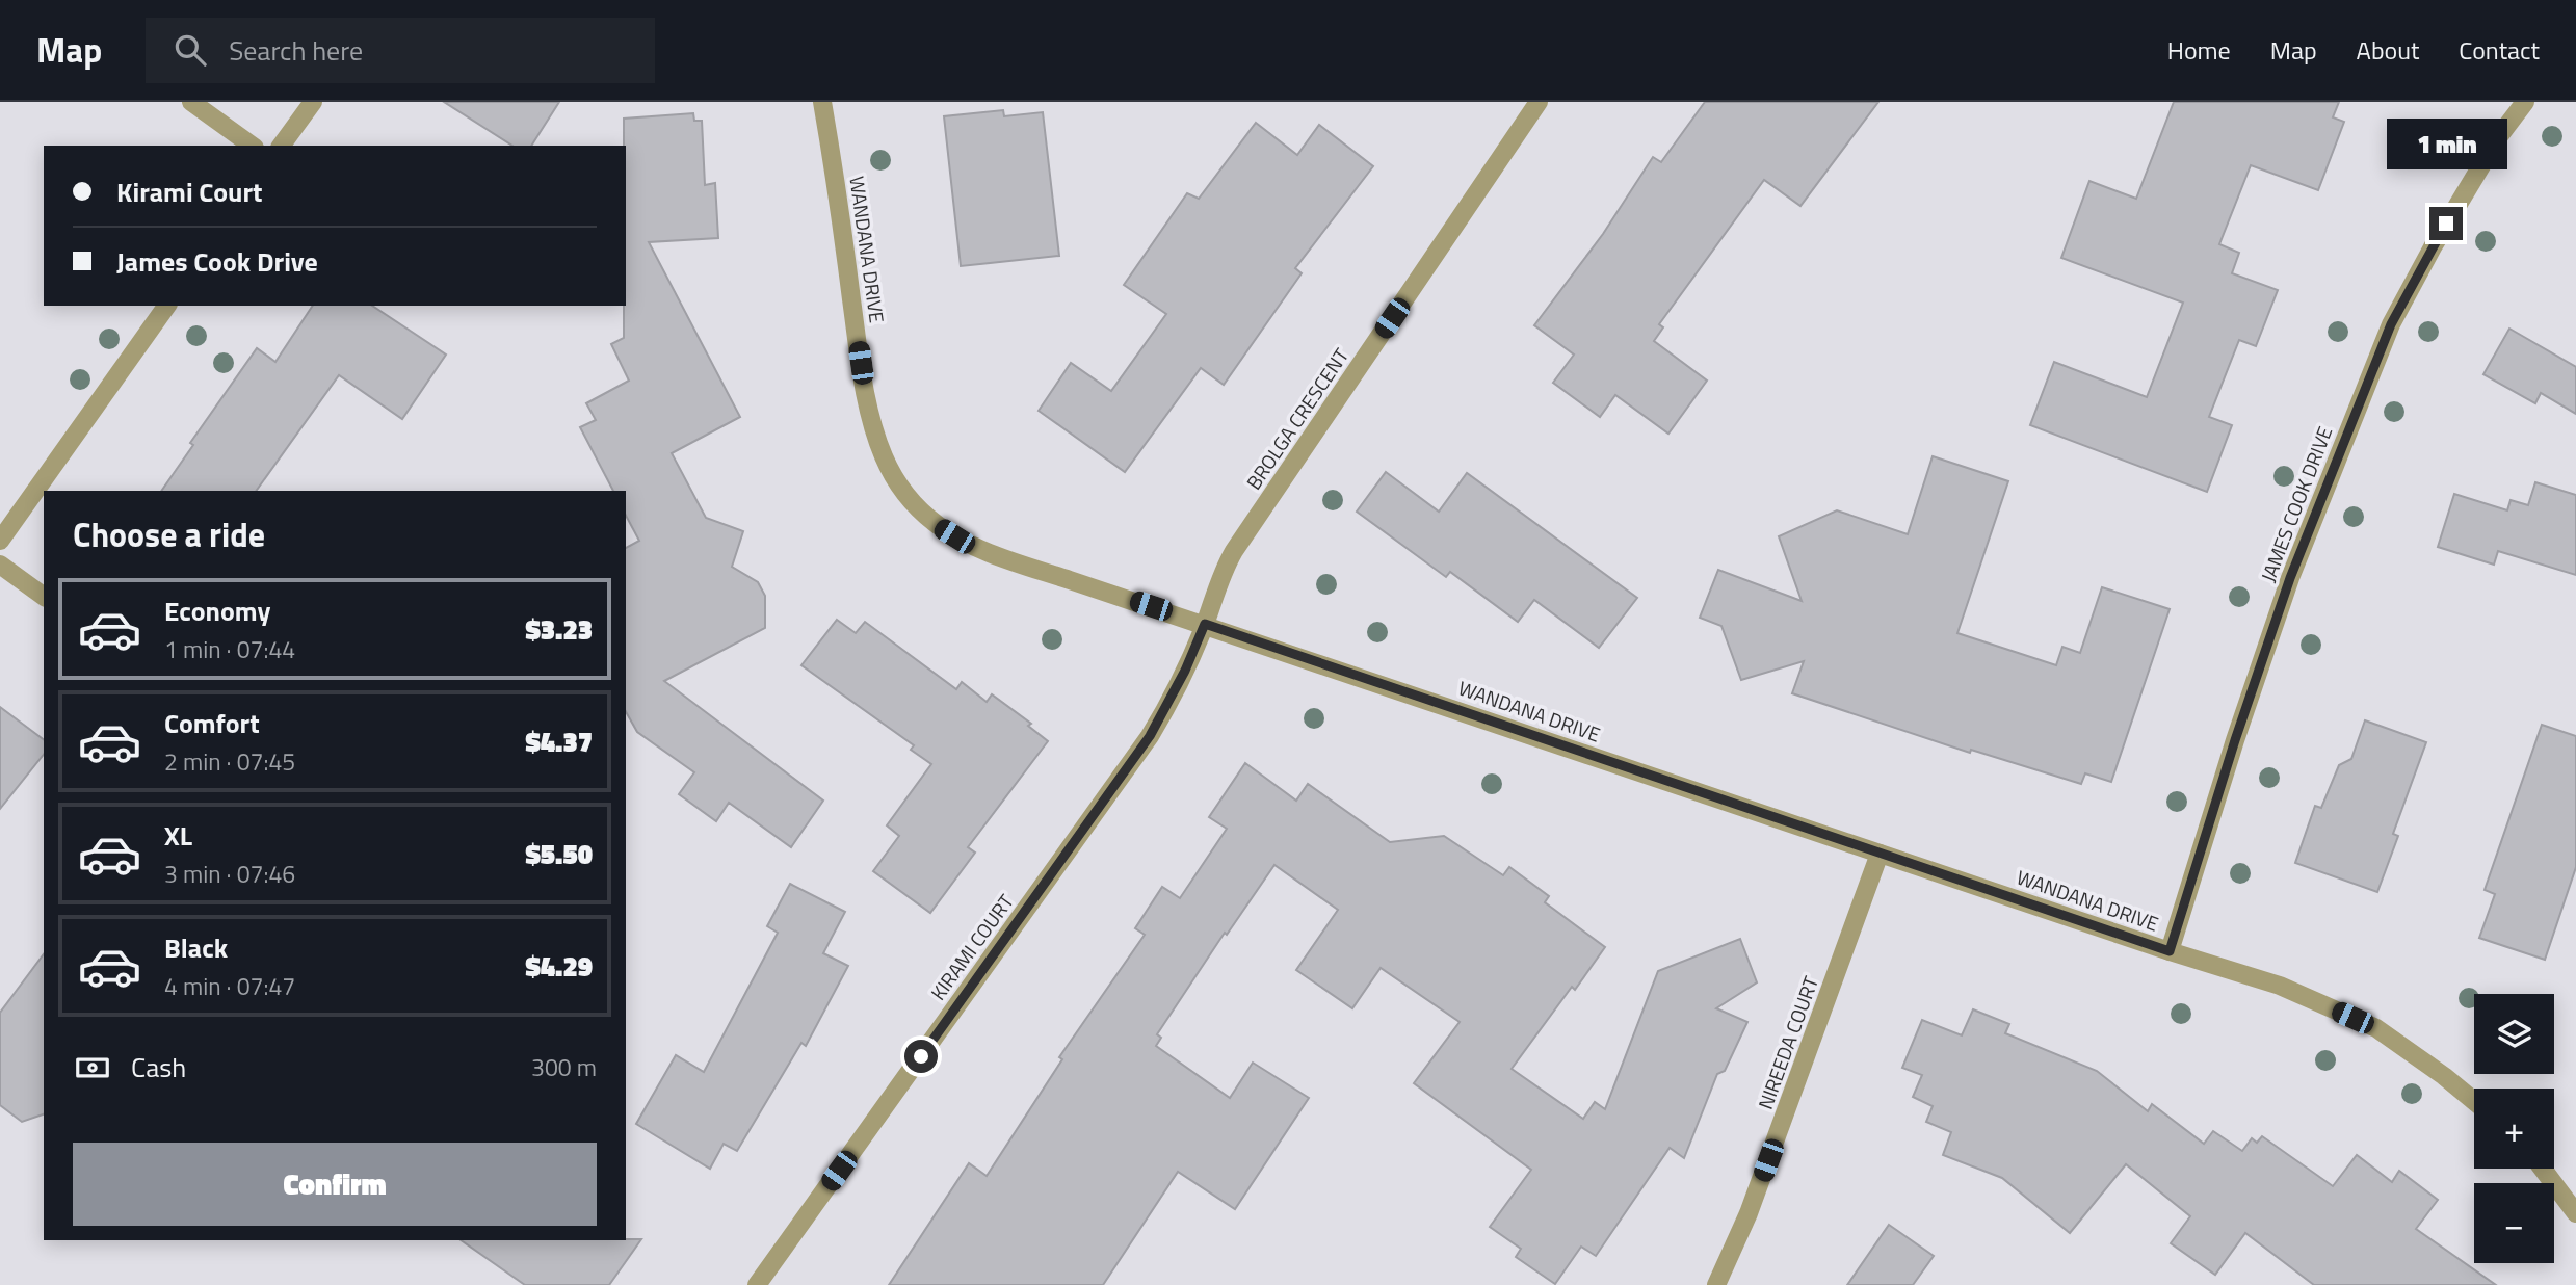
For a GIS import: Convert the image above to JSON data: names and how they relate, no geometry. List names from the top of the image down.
{
  "streets": {
    "street": [
      "WANDANA DRIVE",
      "BROLGA CRESCENT",
      "JAMES COOK DRIVE",
      "KIRAMI COURT",
      "NIREEDA COURT"
    ]
  },
  "crossings": [
    ["WANDANA DRIVE", "BROLGA CRESCENT"],
    ["WANDANA DRIVE", "JAMES COOK DRIVE"],
    ["WANDANA DRIVE", "KIRAMI COURT"],
    ["WANDANA DRIVE", "NIREEDA COURT"],
    ["BROLGA CRESCENT", "KIRAMI COURT"]
  ],
  "page": {
    "header": "Map",
    "search": "Search here",
    "nav": [
      "Home",
      "Map",
      "About",
      "Contact"
    ],
    "bubble": "1 min",
    "banner": ["Kirami Court", "James Cook Drive"],
    "heading": "Choose a ride",
    "list": [
      {
        "name": "Economy",
        "note": "1 min · 07:44",
        "value": "$3.23"
      },
      {
        "name": "Comfort",
        "note": "2 min · 07:45",
        "value": "$4.37"
      },
      {
        "name": "XL",
        "note": "3 min · 07:46",
        "value": "$5.50"
      },
      {
        "name": "Black",
        "note": "4 min · 07:47",
        "value": "$4.29"
      }
    ],
    "map_buttons": ["+", "−"],
    "pay": ["Cash", "300 m"],
    "buttons": "Confirm"
  }
}
